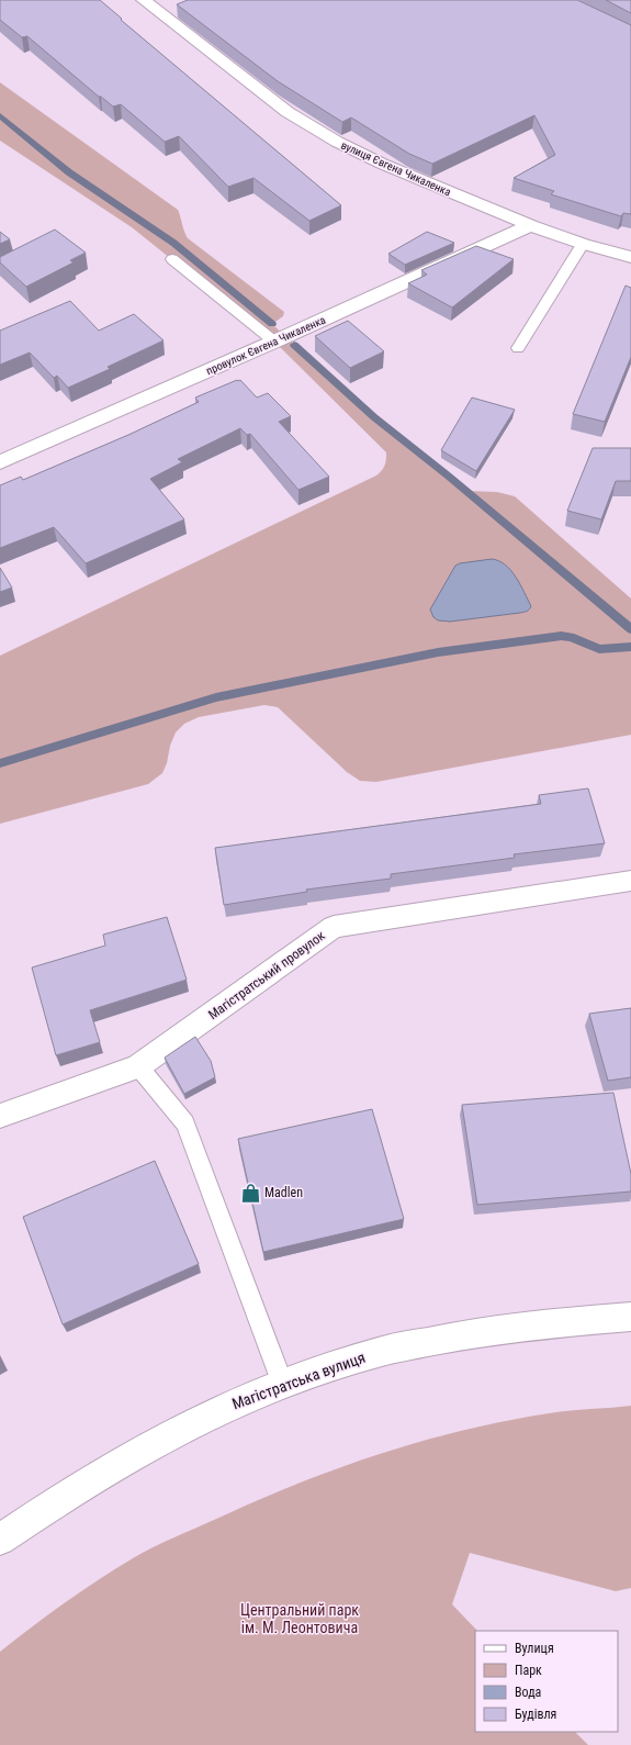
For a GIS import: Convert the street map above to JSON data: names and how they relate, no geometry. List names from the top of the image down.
{
  "streets": {
    "street": [
      "вулиця Євгена Чикаленка",
      "провулок Євгена Чикаленка",
      "Магістратський провулок",
      "Магістратська вулиця"
    ]
  },
  "crossings": [
    ["вулиця Євгена Чикаленка", "провулок Євгена Чикаленка"]
  ],
  "parks": ["Центральний парк ім. М. Леонтовича"],
  "places": {
    "shop": ["Madlen"]
  },
  "legend": [
    "Вулиця",
    "Парк",
    "Вода",
    "Будівля"
  ]
}
